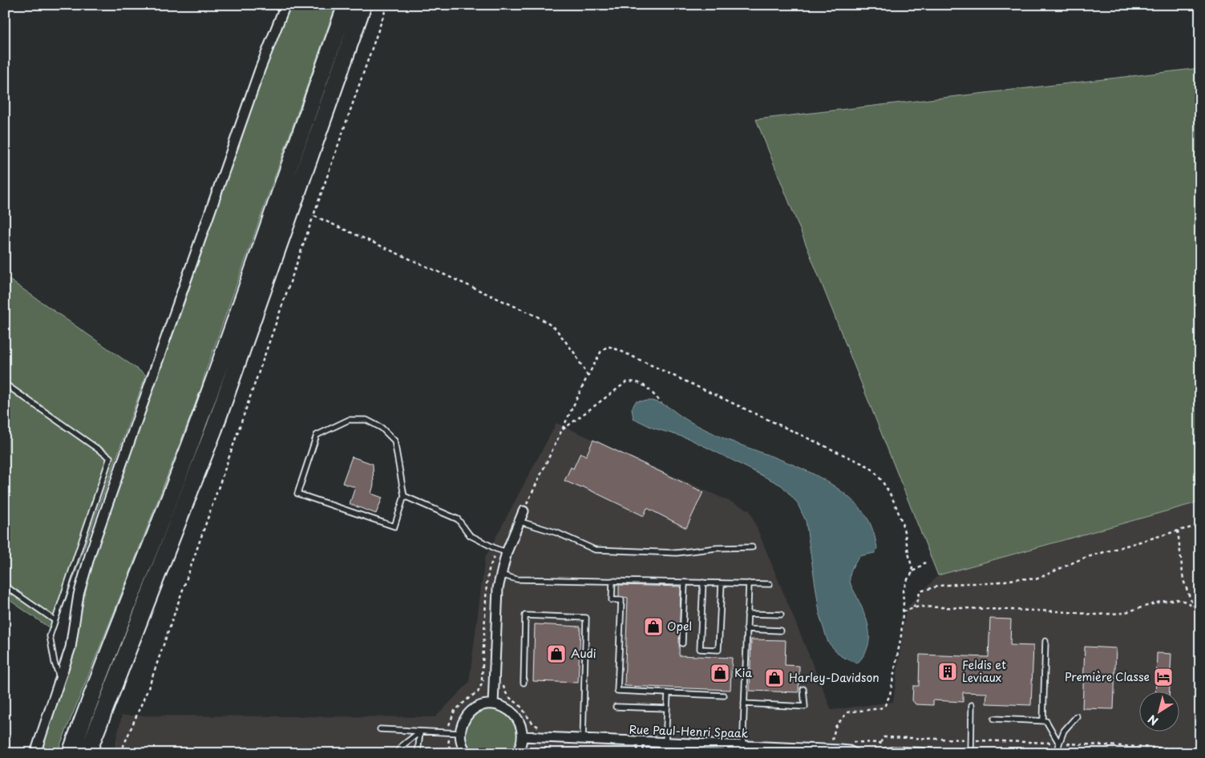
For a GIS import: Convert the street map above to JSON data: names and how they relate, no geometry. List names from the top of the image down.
{
  "streets": {
    "street": ["Rue Paul-Henri Spaak"]
  },
  "places": {
    "shop": [
      "Opel",
      "Audi",
      "Kia",
      "Harley-Davidson"
    ],
    "building": ["Feldis et Leviaux"],
    "hotel": ["Première Classe"]
  },
  "north": "bottom left"
}
